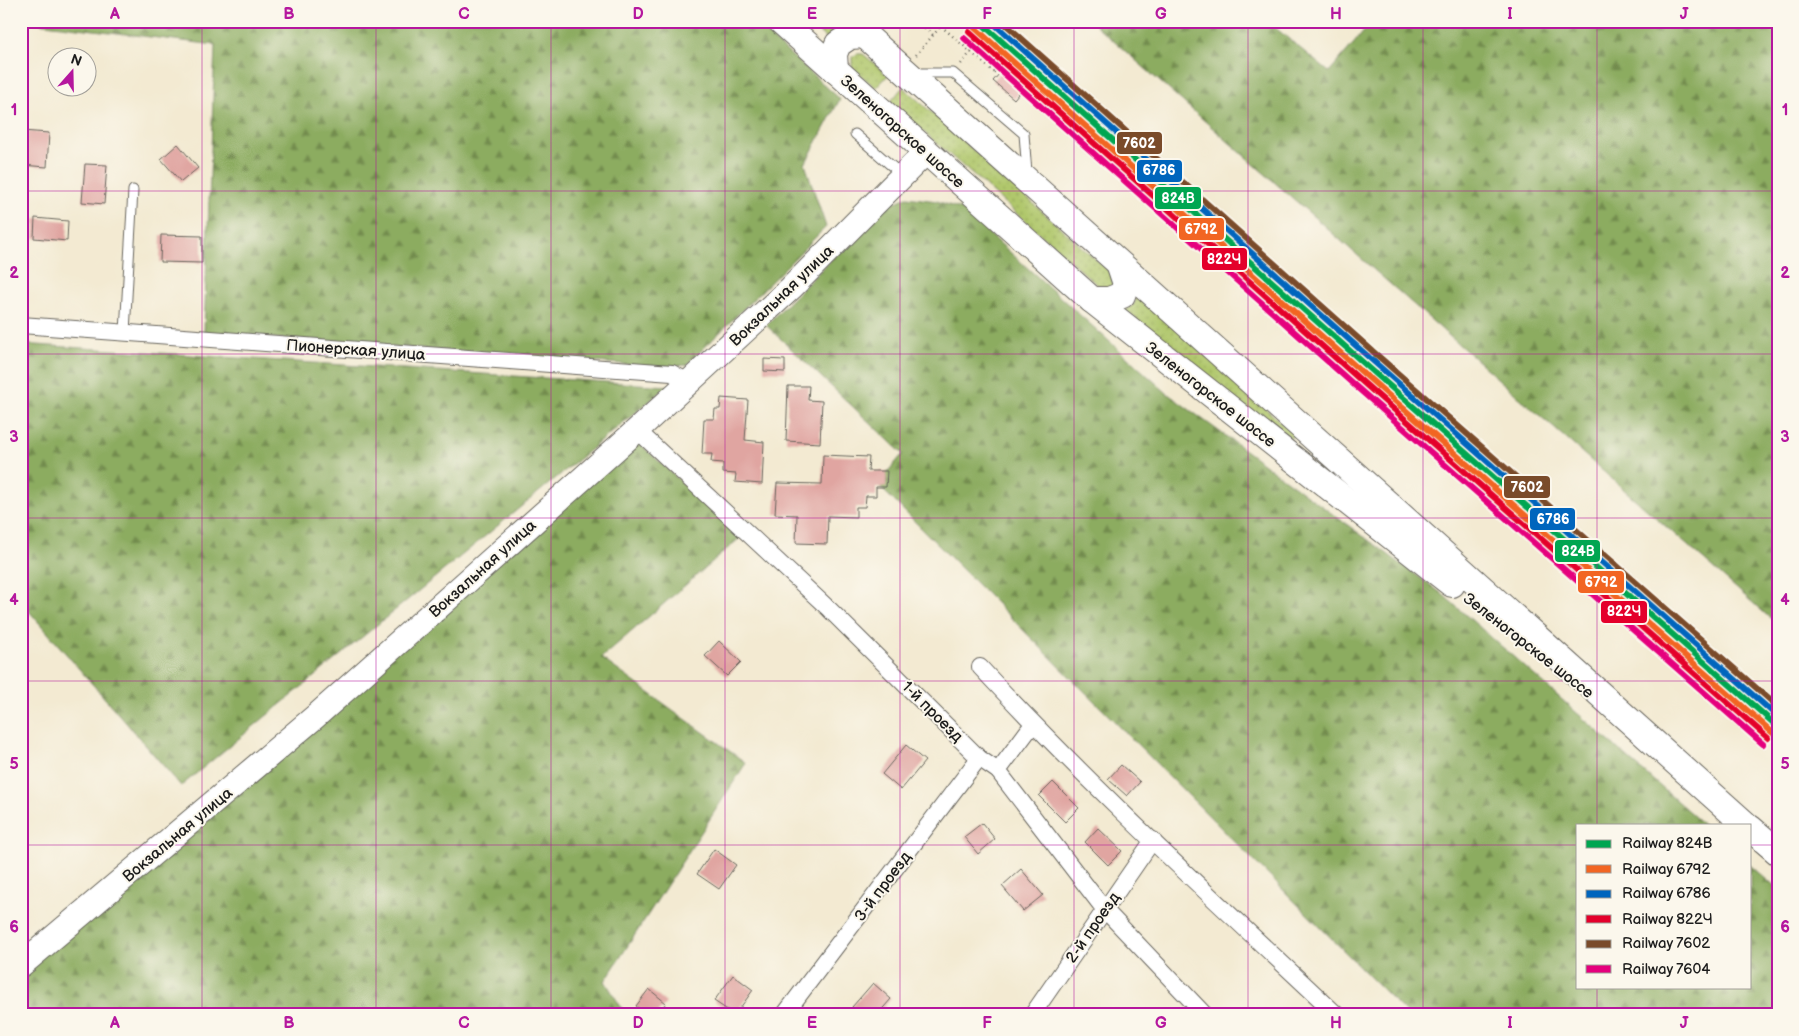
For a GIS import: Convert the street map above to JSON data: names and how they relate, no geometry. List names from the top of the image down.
{
  "streets": {
    "main road": ["Зеленогорское шоссе"],
    "street": [
      "Вокзальная улица",
      "Пионерская улица",
      "1-й проезд",
      "3-й проезд",
      "2-й проезд"
    ]
  },
  "crossings": [
    ["Зеленогорское шоссе", "Вокзальная улица"],
    ["Вокзальная улица", "Пионерская улица"],
    ["Вокзальная улица", "1-й проезд"],
    ["1-й проезд", "3-й проезд"],
    ["1-й проезд", "2-й проезд"]
  ],
  "lines": [
    "rail line 824В",
    "rail line 6786",
    "rail line 7602",
    "rail line 6792",
    "rail line 822Ч",
    "rail line 7604"
  ],
  "legend": [
    "Railway 824В",
    "Railway 6792",
    "Railway 6786",
    "Railway 822Ч",
    "Railway 7602",
    "Railway 7604"
  ],
  "north": "top",
  "grid": {
    "columns": [
      "A",
      "B",
      "C",
      "D",
      "E",
      "F",
      "G",
      "H",
      "I",
      "J"
    ],
    "rows": [
      "1",
      "2",
      "3",
      "4",
      "5",
      "6"
    ]
  }
}
